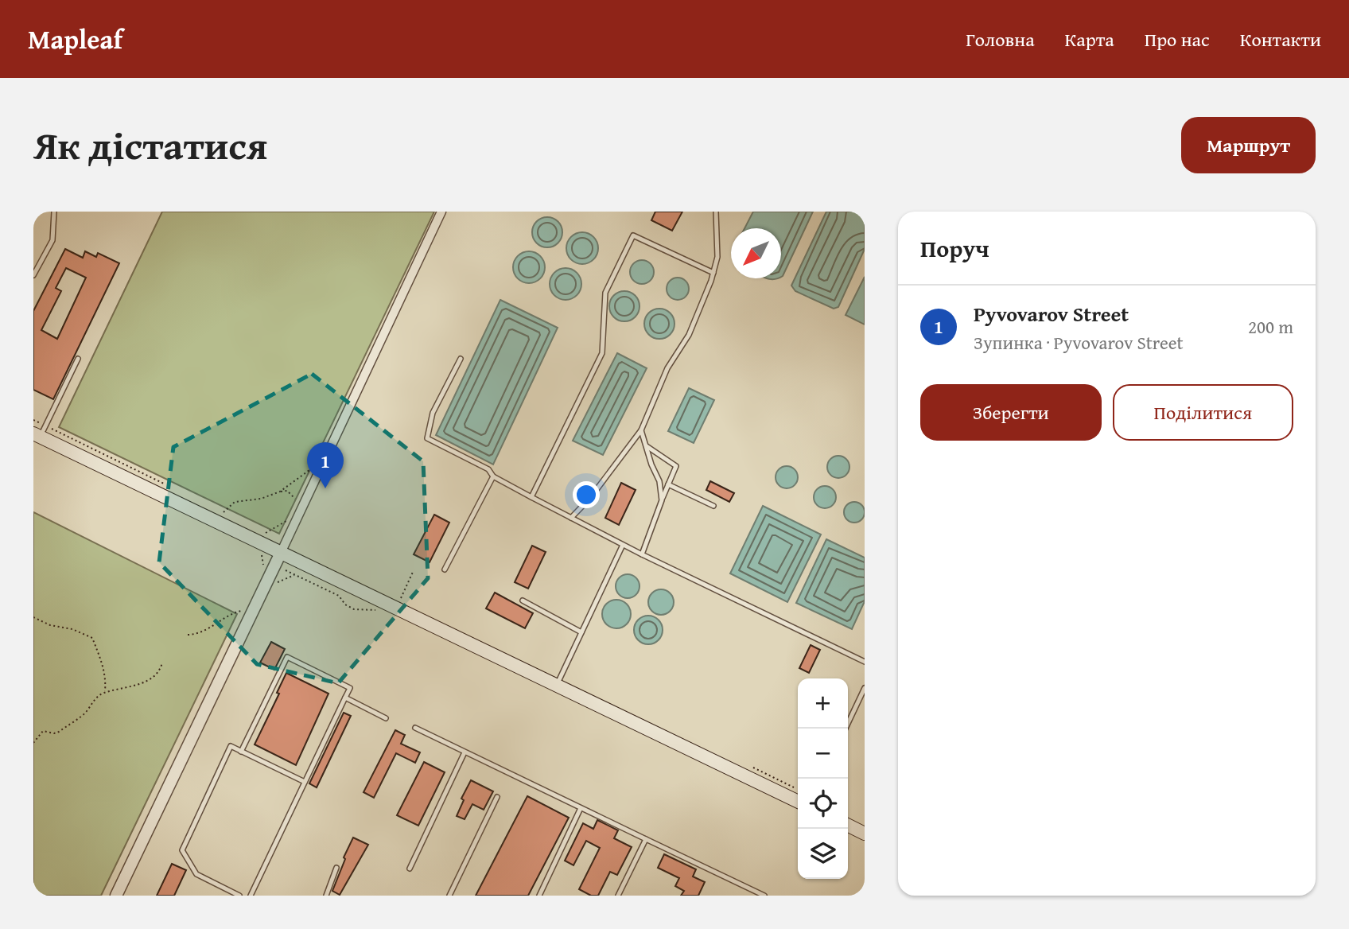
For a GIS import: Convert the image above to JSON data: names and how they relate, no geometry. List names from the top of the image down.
{
  "north": "bottom left",
  "page": {
    "header": "Mapleaf",
    "nav": [
      "Головна",
      "Карта",
      "Про нас",
      "Контакти"
    ],
    "title": "Як дістатися",
    "buttons": [
      "Маршрут",
      ["Зберегти", "Поділитися"]
    ],
    "heading": "Поруч",
    "list": [
      {
        "mark": "1",
        "name": "Pyvovarov Street",
        "note": "Зупинка · Pyvovarov Street",
        "value": "200 m"
      }
    ],
    "pins": "1",
    "map_buttons": ["+", "−"]
  }
}
